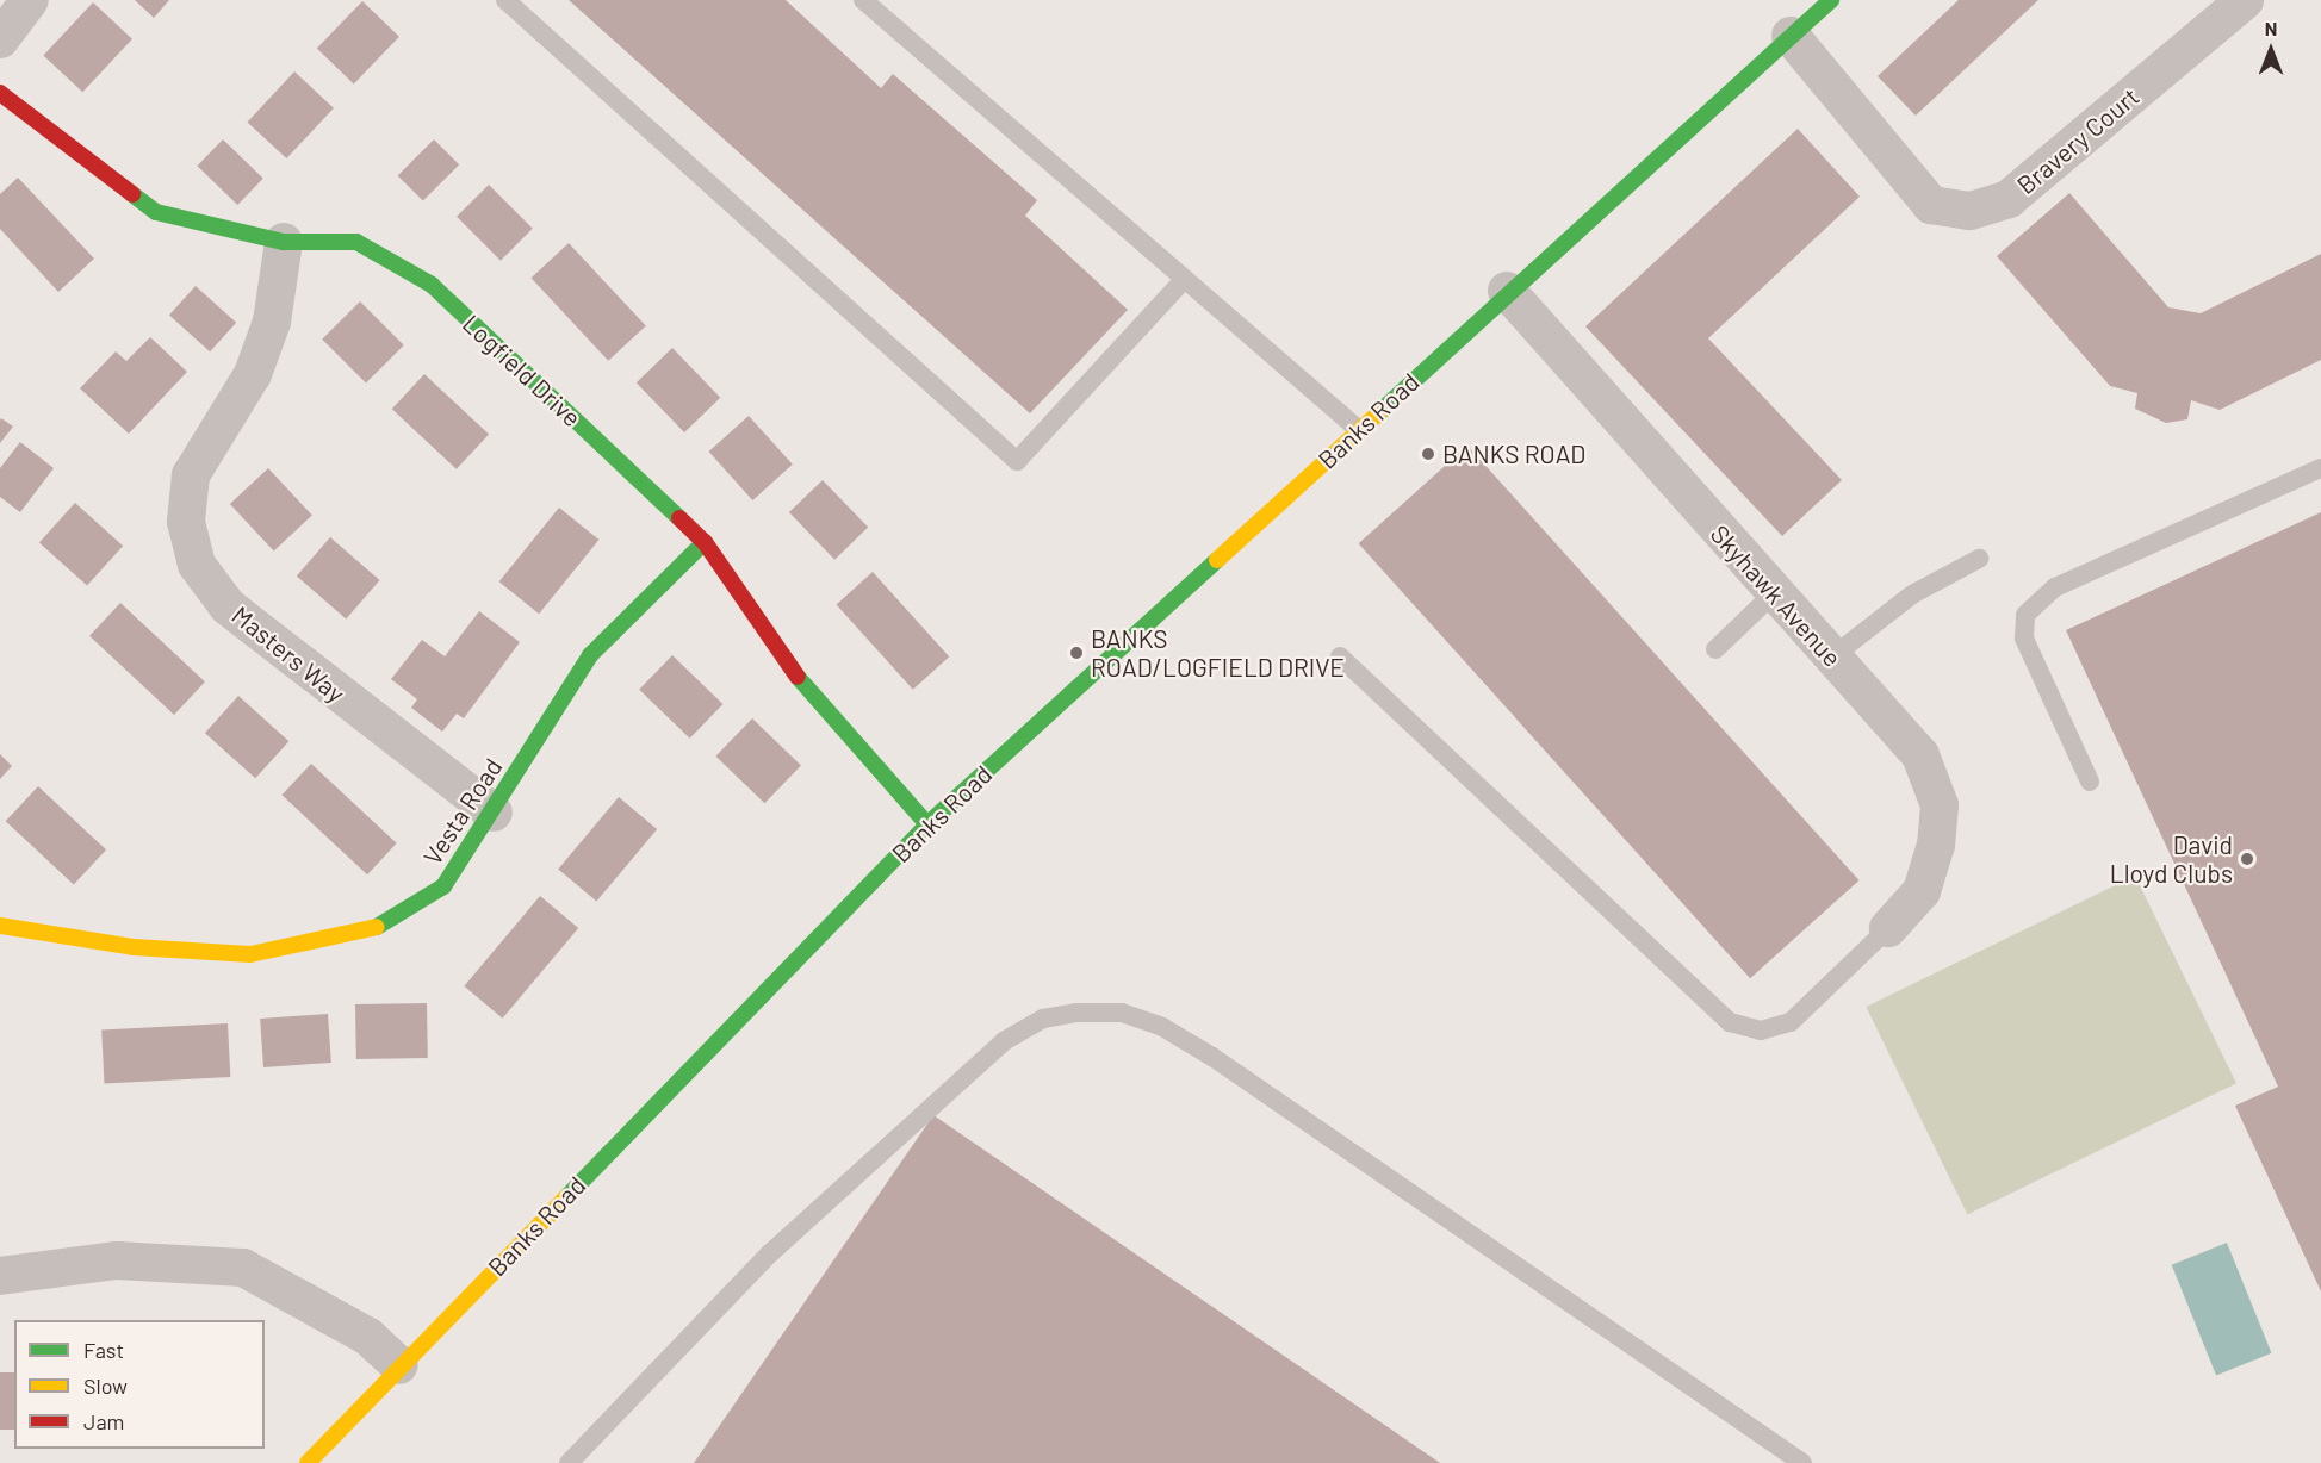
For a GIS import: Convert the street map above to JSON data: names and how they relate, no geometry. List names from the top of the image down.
{
  "streets": {
    "street": [
      "Bravery Court",
      "Logfield Drive",
      "Banks Road",
      "Skyhawk Avenue",
      "Masters Way",
      "Vesta Road"
    ]
  },
  "crossings": [
    ["Bravery Court", "Banks Road"],
    ["Logfield Drive", "Banks Road"],
    ["Logfield Drive", "Masters Way"],
    ["Logfield Drive", "Vesta Road"],
    ["Banks Road", "Skyhawk Avenue"],
    ["Masters Way", "Vesta Road"]
  ],
  "places": ["BANKS ROAD", "BANKS ROAD/LOGFIELD DRIVE", "David Lloyd Clubs"],
  "legend": ["Fast", "Slow", "Jam"],
  "north": "top"
}
